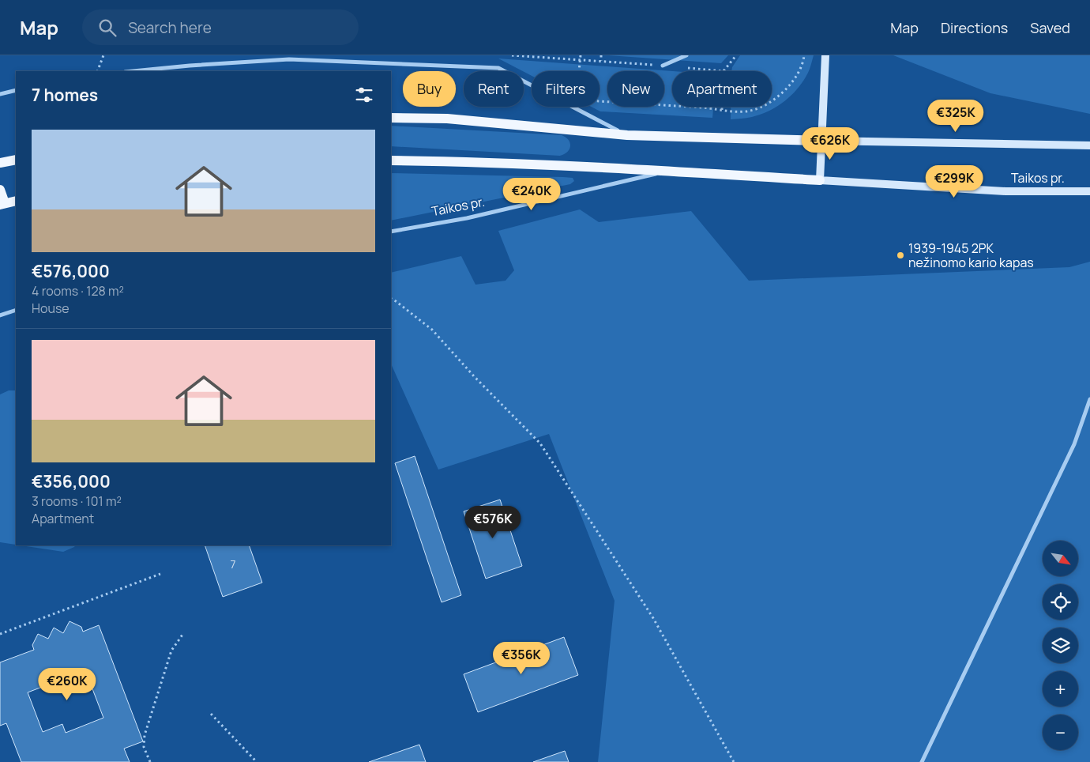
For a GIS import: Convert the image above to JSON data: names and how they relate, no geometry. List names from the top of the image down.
{
  "streets": {
    "main road": ["Taikos pr."]
  },
  "places": ["1939-1945 2PK nežinomo kario kapas"],
  "house_numbers": ["7"],
  "north": "bottom right",
  "page": {
    "header": "Map",
    "search": "Search here",
    "nav": ["Map", "Directions", "Saved"],
    "chip": [
      "Buy",
      "Rent",
      "Filters",
      "New",
      "Apartment"
    ],
    "heading": "7 homes",
    "price": [
      "€325K",
      "€626K",
      "€299K",
      "€240K",
      "€576K",
      "€356K",
      "€260K"
    ],
    "list": [
      {
        "name": "€576,000",
        "note": "4 rooms · 128 m² · House"
      },
      {
        "name": "€356,000",
        "note": "3 rooms · 101 m² · Apartment"
      }
    ],
    "map_buttons": ["+", "−"]
  }
}
